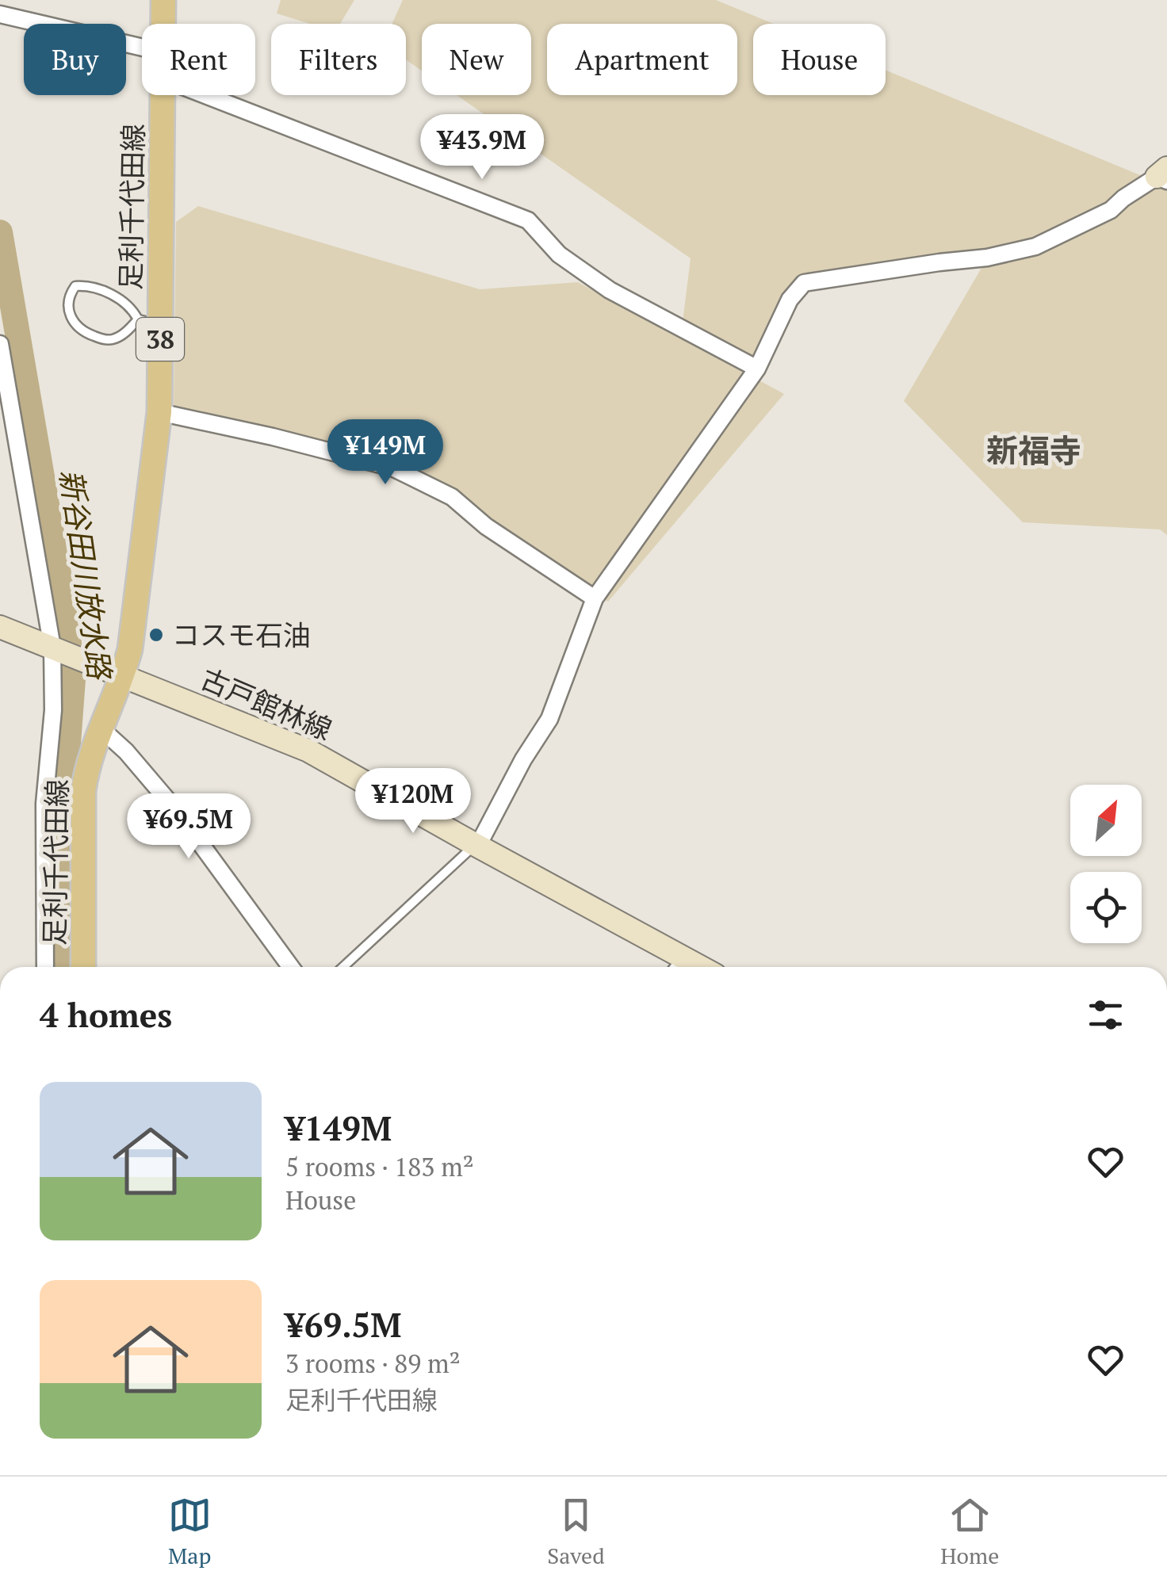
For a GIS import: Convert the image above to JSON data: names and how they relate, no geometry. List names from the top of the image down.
{
  "streets": {
    "main road": ["足利千代田線", "38", "古戸館林線"]
  },
  "crossings": [
    ["足利千代田線", "古戸館林線"]
  ],
  "districts": ["新福寺"],
  "water": ["新谷田川放水路"],
  "places": ["コスモ石油"],
  "north": "top right",
  "page": {
    "chip": [
      "Buy",
      "Rent",
      "Filters",
      "New",
      "Apartment",
      "House"
    ],
    "price": [
      "¥43.9M",
      "¥149M",
      "¥120M",
      "¥69.5M"
    ],
    "heading": "4 homes",
    "list": [
      {
        "name": "¥149M",
        "note": "5 rooms · 183 m² · House"
      },
      {
        "name": "¥69.5M",
        "note": "3 rooms · 89 m² · 足利千代田線"
      }
    ],
    "tabs": ["Map", "Saved", "Home"]
  }
}
